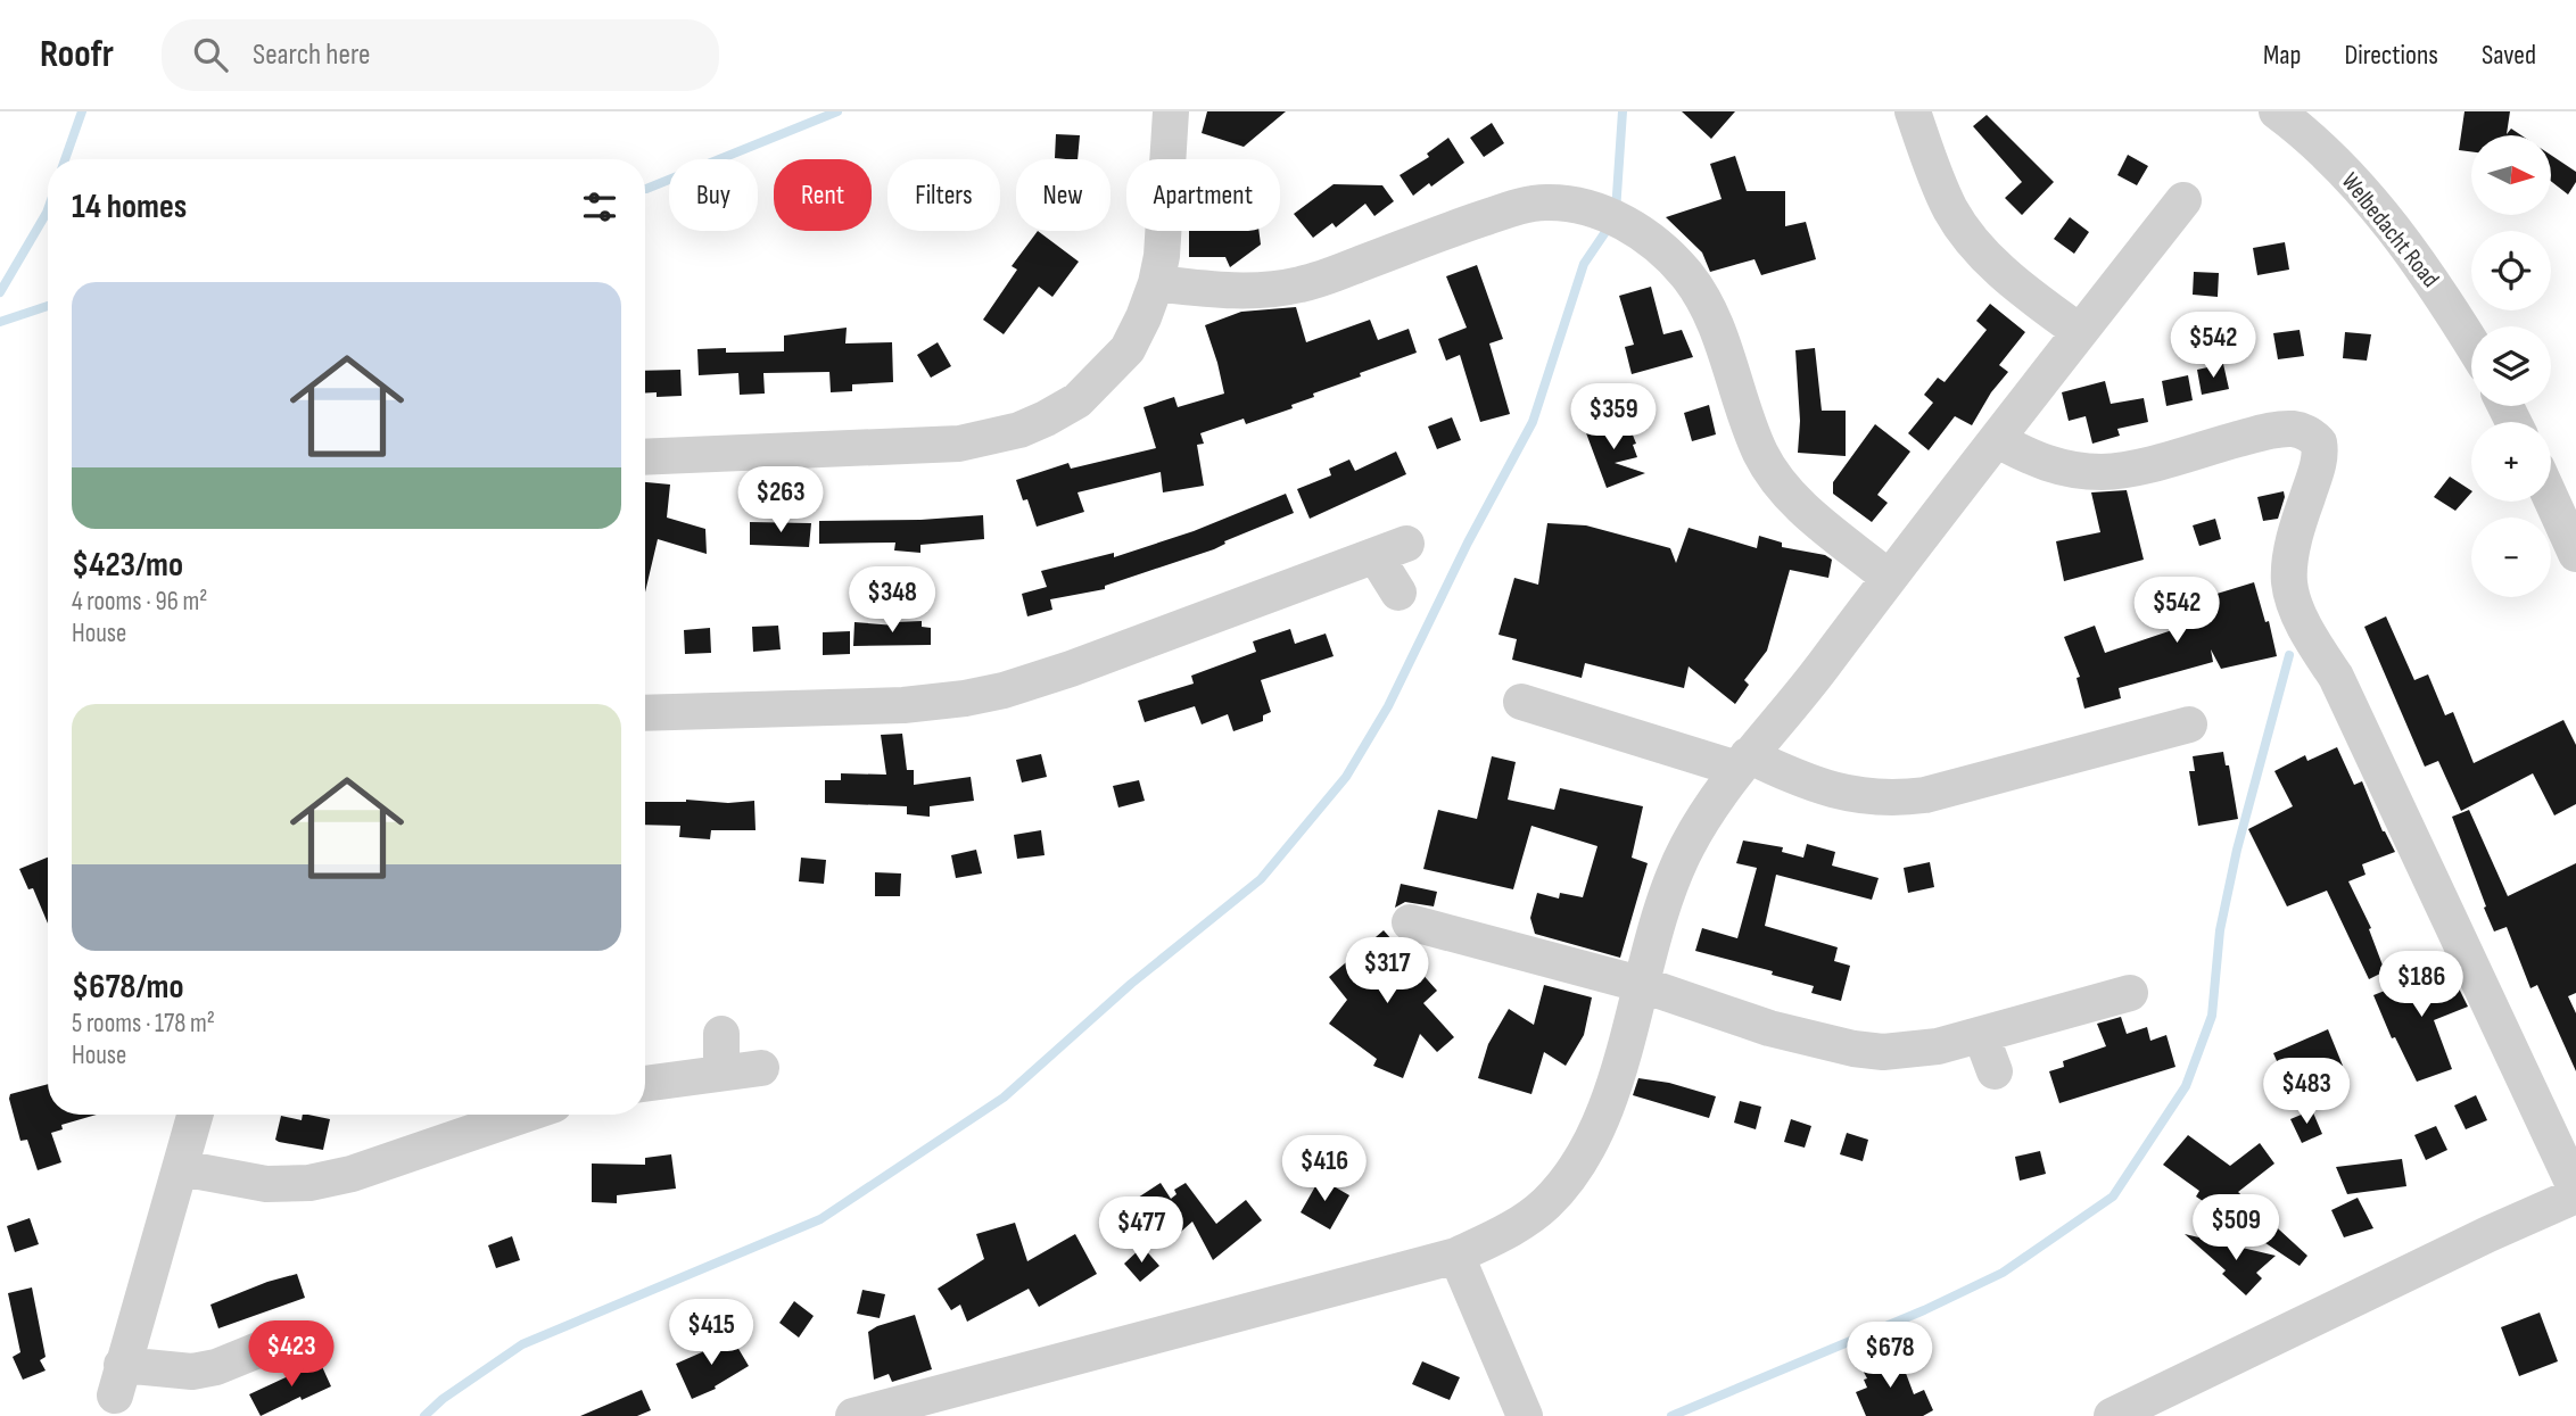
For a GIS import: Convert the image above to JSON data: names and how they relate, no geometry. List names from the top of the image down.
{
  "streets": {
    "street": ["Welbedacht Road"]
  },
  "north": "right",
  "page": {
    "header": "Roofr",
    "search": "Search here",
    "nav": ["Map", "Directions", "Saved"],
    "map_buttons": ["+", "−"],
    "chip": [
      "Buy",
      "Rent",
      "Filters",
      "New",
      "Apartment"
    ],
    "heading": "14 homes",
    "list": [
      {
        "name": "$423/mo",
        "note": "4 rooms · 96 m² · House"
      },
      {
        "name": "$678/mo",
        "note": "5 rooms · 178 m² · House"
      }
    ],
    "price": [
      "$542",
      "$359",
      "$263",
      "$348",
      "$542",
      "$317",
      "$186",
      "$483",
      "$416",
      "$509",
      "$477",
      "$415",
      "$423",
      "$678"
    ]
  }
}
